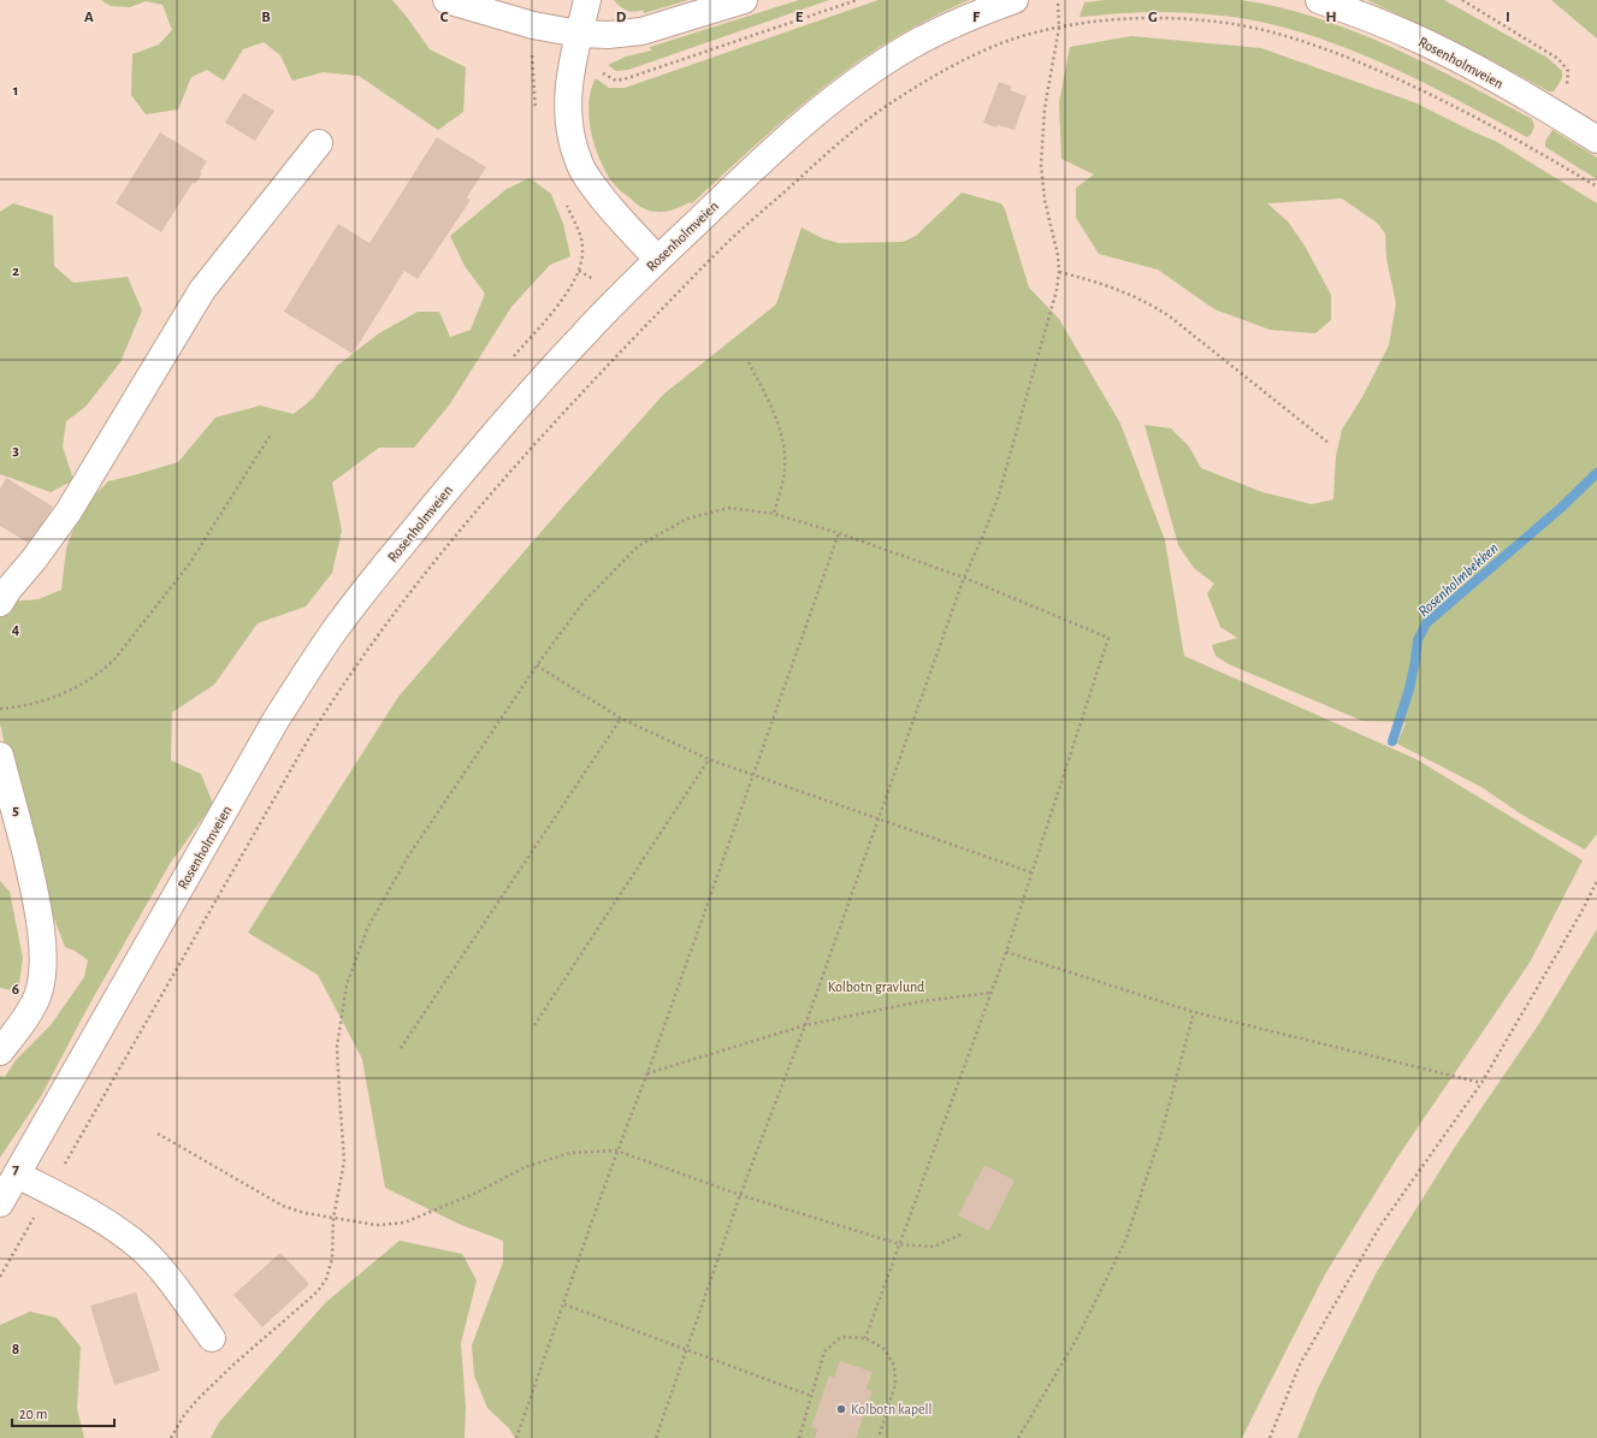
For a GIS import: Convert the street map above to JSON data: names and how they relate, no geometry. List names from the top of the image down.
{
  "streets": {
    "street": ["Rosenholmveien"]
  },
  "water": ["Rosenholmbekken"],
  "parks": ["Kolbotn gravlund"],
  "places": ["Kolbotn kapell"],
  "scale_bar": "20 m",
  "grid": {
    "columns": [
      "A",
      "B",
      "C",
      "D",
      "E",
      "F",
      "G",
      "H",
      "I"
    ],
    "rows": [
      "1",
      "2",
      "3",
      "4",
      "5",
      "6",
      "7",
      "8"
    ]
  }
}
